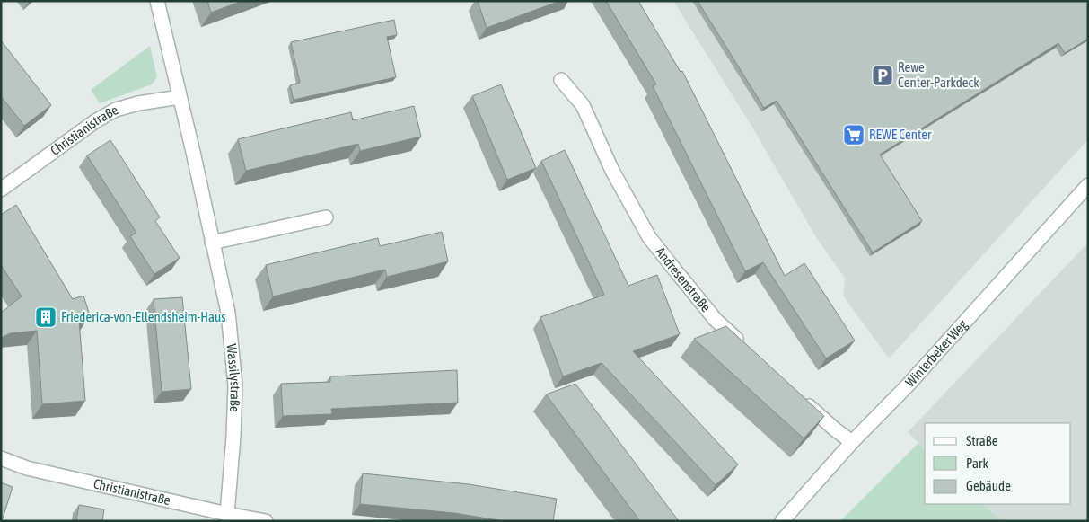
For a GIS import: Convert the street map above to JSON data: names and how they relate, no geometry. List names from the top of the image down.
{
  "streets": {
    "street": [
      "Christianistraße",
      "Andresenstraße",
      "Winterbeker Weg",
      "Wassilystraße"
    ]
  },
  "crossings": [
    ["Christianistraße", "Wassilystraße"]
  ],
  "places": {
    "parking": ["Rewe Center-Parkdeck"],
    "supermarket": ["REWE Center"],
    "building": ["Friederica-von-Ellendsheim-Haus"]
  },
  "legend": ["Straße", "Park", "Gebäude"]
}
